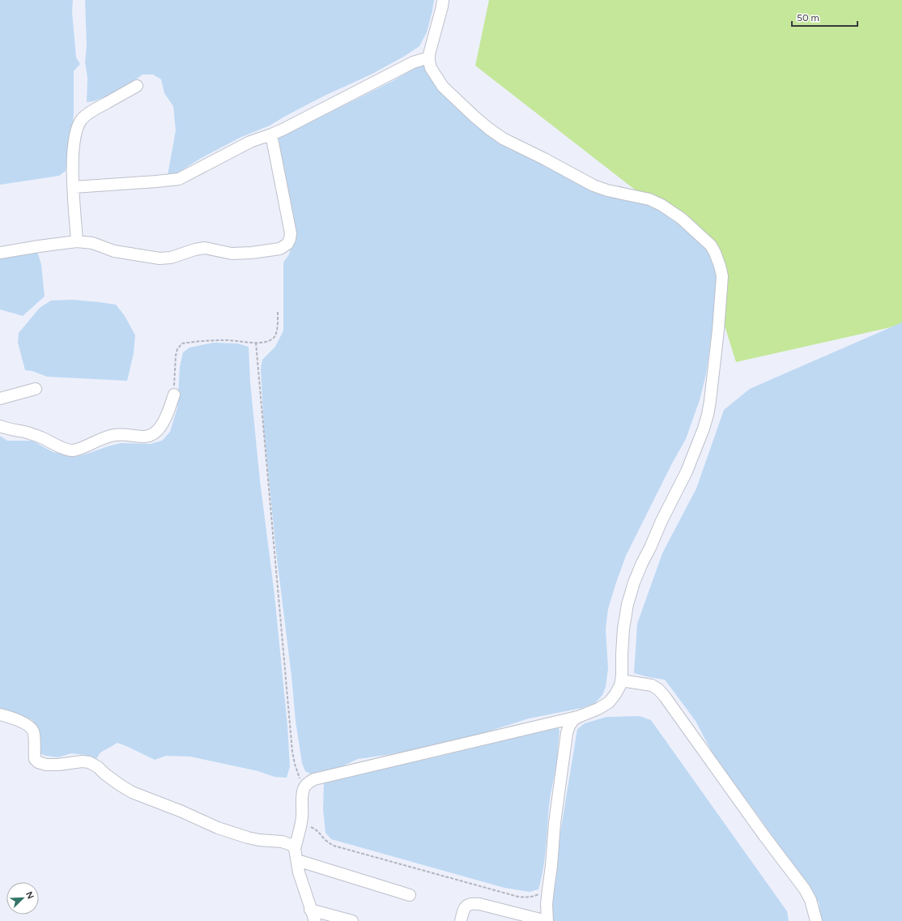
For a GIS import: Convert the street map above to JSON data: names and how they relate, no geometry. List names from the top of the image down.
{
  "scale_bar": "50 m",
  "north": "top right"
}
